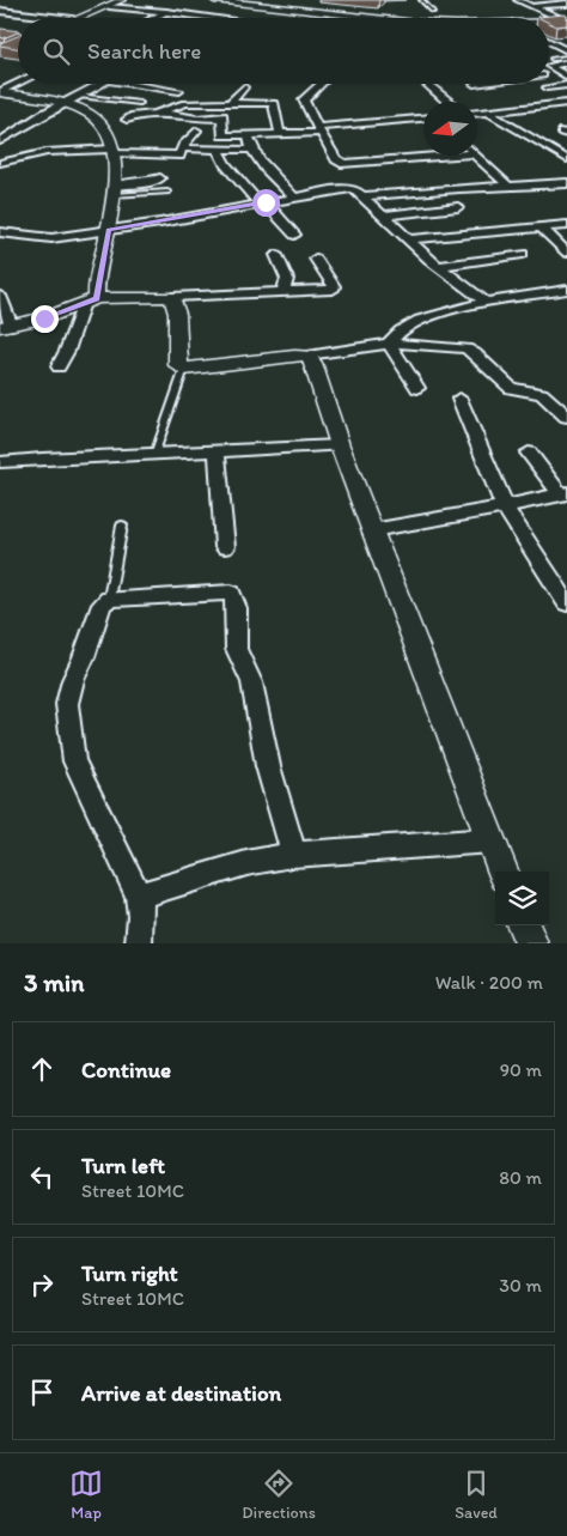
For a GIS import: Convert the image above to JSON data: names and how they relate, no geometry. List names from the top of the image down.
{
  "north": "left",
  "page": {
    "search": "Search here",
    "heading": ["3 min", "Walk · 200 m"],
    "list": [
      ["Continue", "90 m"],
      ["Turn left", "Street 10MC", "80 m"],
      ["Turn right", "Street 10MC", "30 m"],
      "Arrive at destination"
    ],
    "nav": ["Map", "Directions", "Saved"]
  }
}
